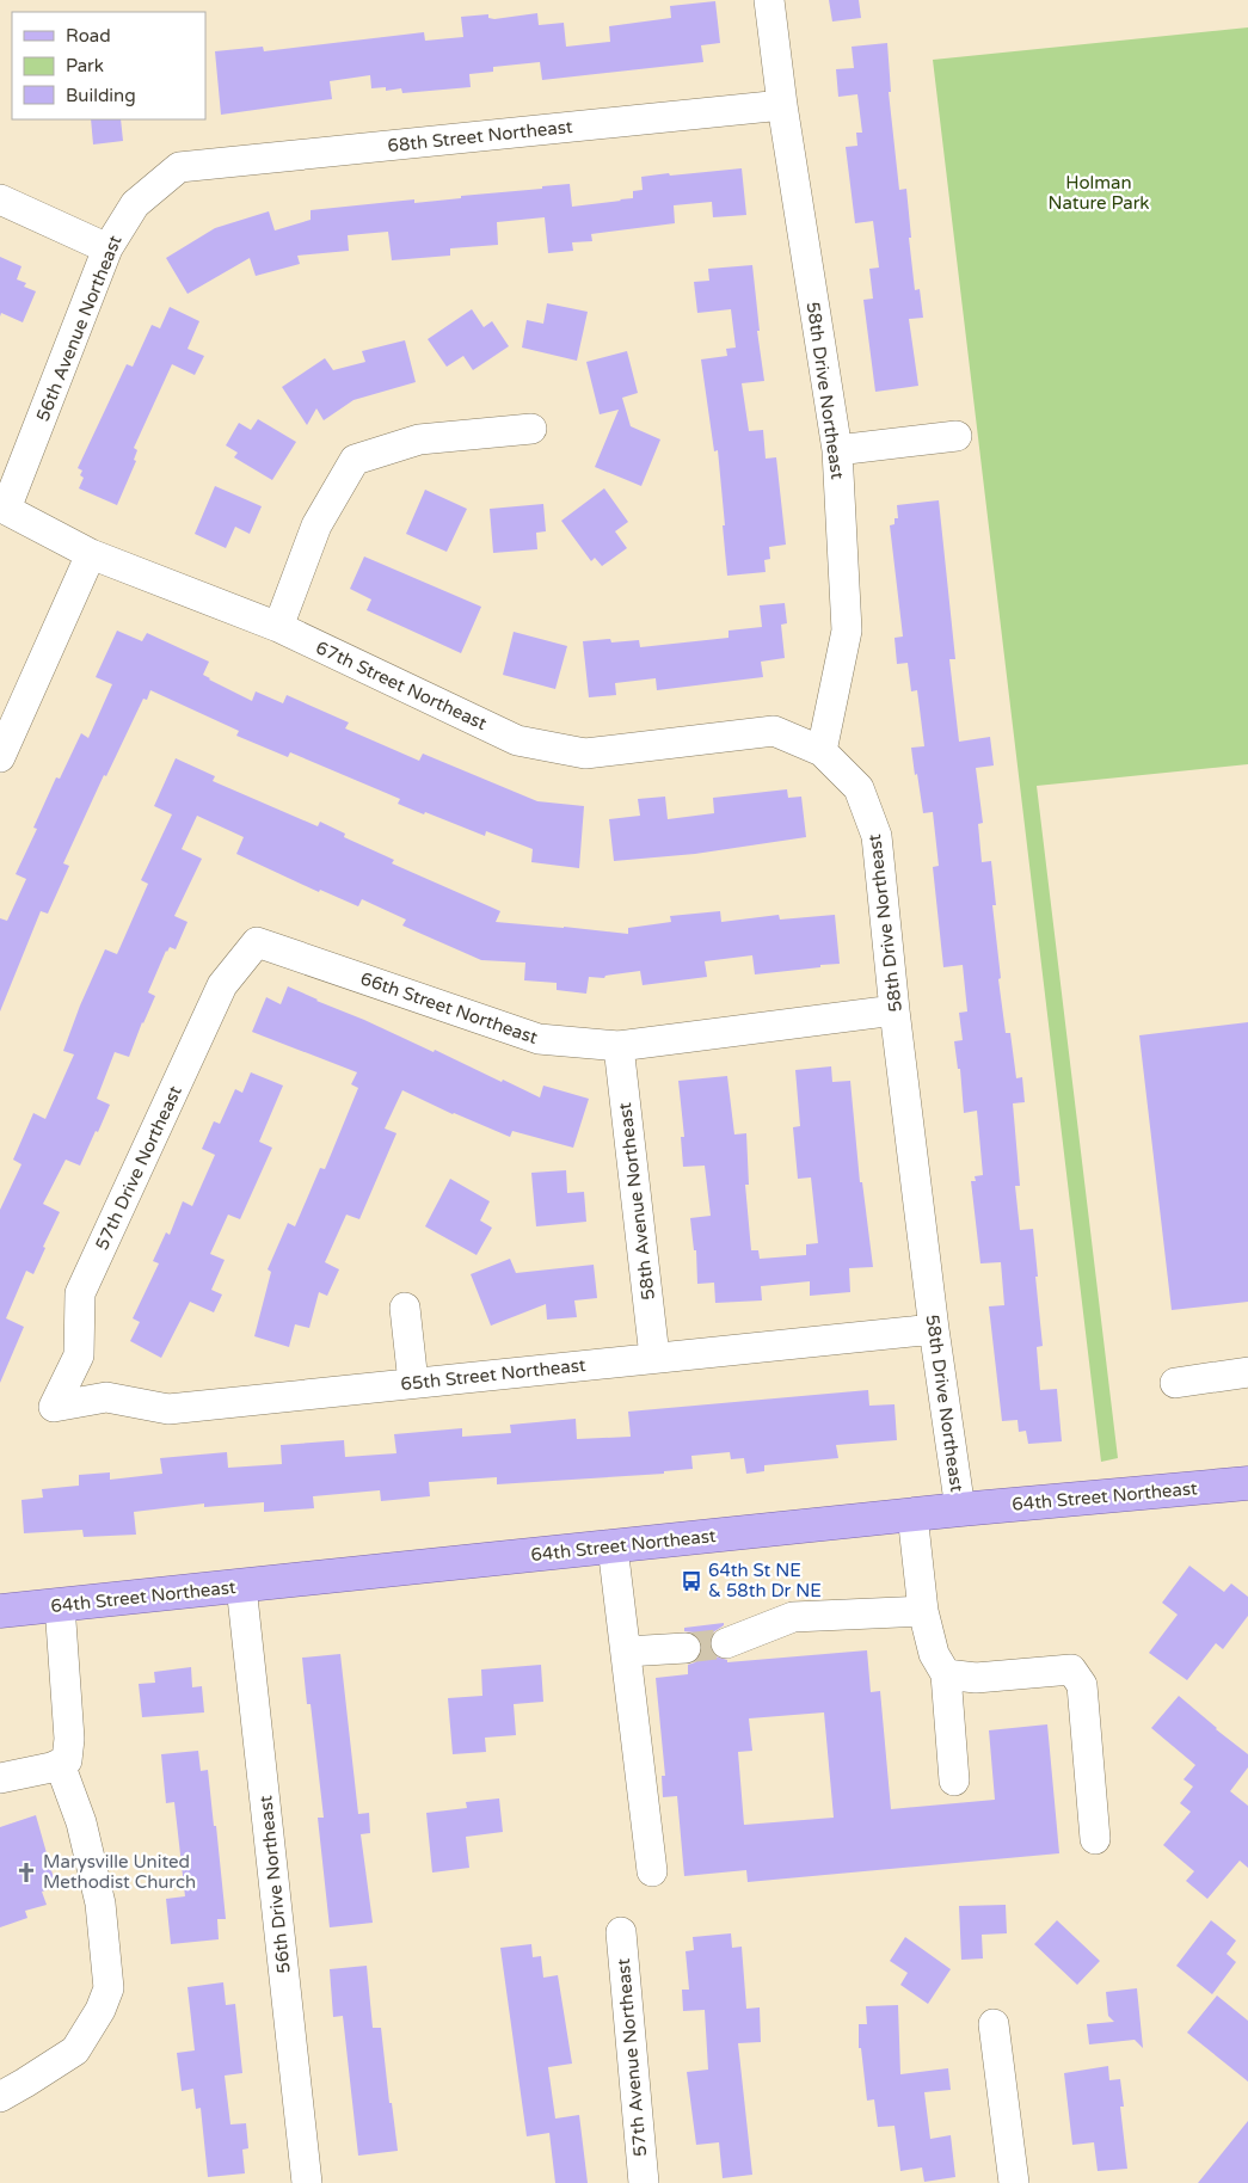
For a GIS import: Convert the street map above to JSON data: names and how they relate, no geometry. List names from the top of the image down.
{
  "streets": {
    "main road": ["64th Street Northeast"],
    "street": [
      "68th Street Northeast",
      "56th Avenue Northeast",
      "58th Drive Northeast",
      "67th Street Northeast",
      "66th Street Northeast",
      "57th Drive Northeast",
      "58th Avenue Northeast",
      "65th Street Northeast",
      "56th Drive Northeast",
      "57th Avenue Northeast"
    ]
  },
  "crossings": [
    ["68th Street Northeast", "56th Avenue Northeast"],
    ["68th Street Northeast", "58th Drive Northeast"],
    ["56th Avenue Northeast", "67th Street Northeast"],
    ["58th Drive Northeast", "67th Street Northeast"],
    ["58th Drive Northeast", "66th Street Northeast"],
    ["58th Drive Northeast", "65th Street Northeast"],
    ["58th Drive Northeast", "64th Street Northeast"],
    ["66th Street Northeast", "57th Drive Northeast"],
    ["66th Street Northeast", "58th Avenue Northeast"],
    ["57th Drive Northeast", "65th Street Northeast"],
    ["58th Avenue Northeast", "65th Street Northeast"],
    ["64th Street Northeast", "56th Drive Northeast"]
  ],
  "parks": ["Holman Nature Park"],
  "places": {
    "bus stop": ["64th St NE & 58th Dr NE"],
    "church": ["Marysville United Methodist Church"]
  },
  "legend": ["Road", "Park", "Building"]
}
